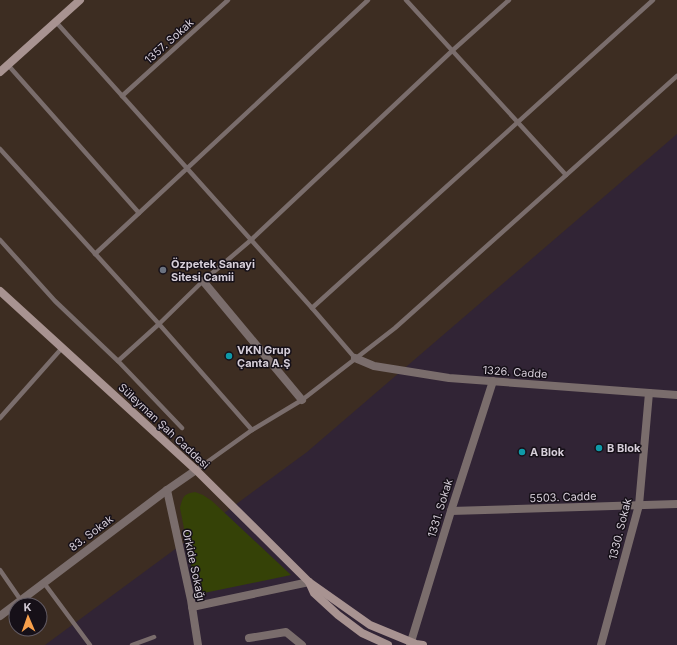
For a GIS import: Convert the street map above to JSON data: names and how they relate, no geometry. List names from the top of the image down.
{
  "streets": {
    "main road": ["Süleyman Şah Caddesi"],
    "street": [
      "1326. Cadde",
      "5503. Cadde",
      "1331. Sokak",
      "1330. Sokak",
      "83. Sokak",
      "Orkide Sokağı"
    ],
    "lane": ["1357. Sokak"]
  },
  "crossings": [
    ["1326. Cadde", "1331. Sokak"],
    ["1326. Cadde", "1330. Sokak"],
    ["Süleyman Şah Caddesi", "1331. Sokak"],
    ["Süleyman Şah Caddesi", "83. Sokak"],
    ["5503. Cadde", "1331. Sokak"],
    ["5503. Cadde", "1330. Sokak"],
    ["83. Sokak", "Orkide Sokağı"]
  ],
  "places": [
    "Özpetek Sanayi Sitesi Camii",
    "VKN Grup Çanta A.Ş",
    "B Blok",
    "A Blok"
  ],
  "north": "top"
}
